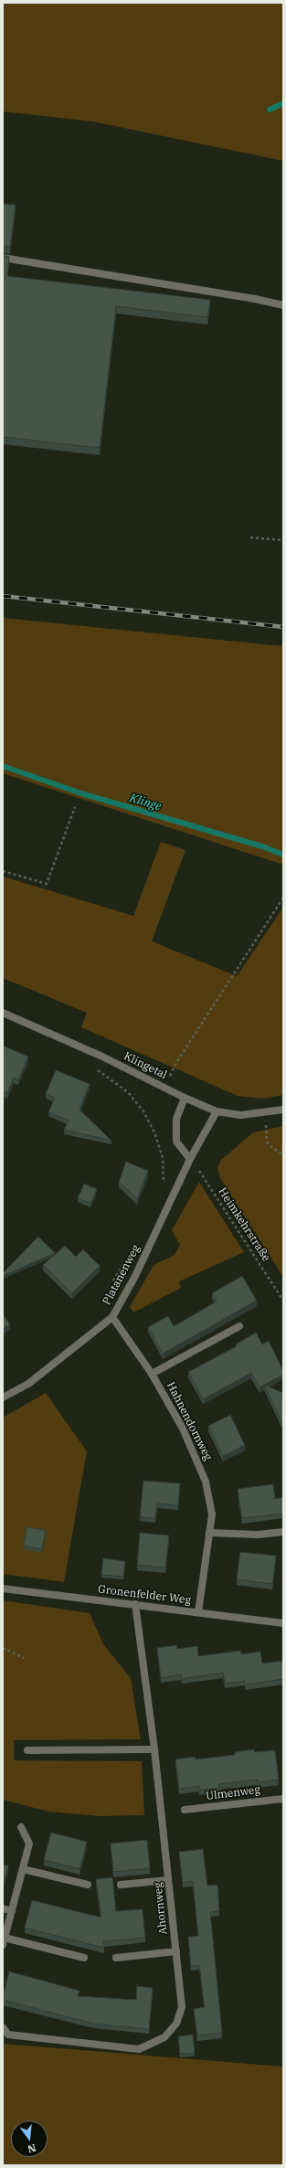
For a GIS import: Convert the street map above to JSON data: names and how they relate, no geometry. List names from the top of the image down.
{
  "streets": {
    "street": [
      "Klingetal",
      "Platanenweg",
      "Hahnendornweg",
      "Gronenfelder Weg",
      "Ulmenweg",
      "Ahornweg"
    ],
    "path": ["Heimkehrstraße"]
  },
  "crossings": [
    ["Klingetal", "Platanenweg"],
    ["Heimkehrstraße", "Platanenweg"],
    ["Platanenweg", "Hahnendornweg"],
    ["Hahnendornweg", "Gronenfelder Weg"],
    ["Gronenfelder Weg", "Ahornweg"]
  ],
  "water": ["Klinge"],
  "north": "bottom"
}
